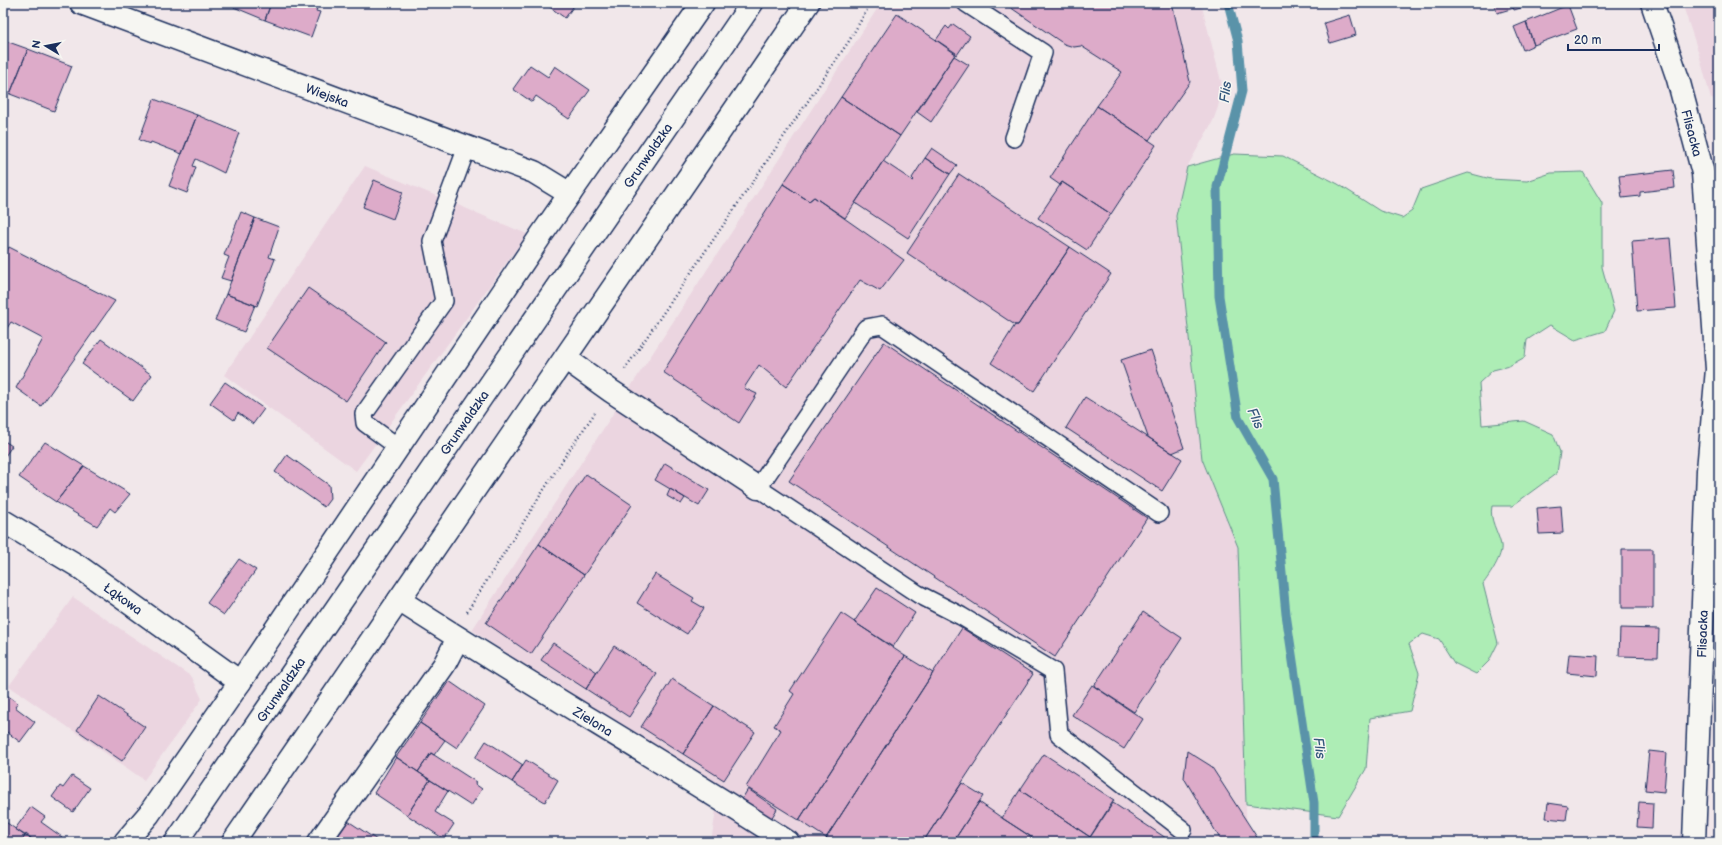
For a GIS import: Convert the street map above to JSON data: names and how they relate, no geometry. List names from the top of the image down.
{
  "streets": {
    "street": [
      "Wiejska",
      "Flisacka",
      "Grunwaldzka",
      "Łąkowa",
      "Zielona"
    ]
  },
  "water": ["Flis"],
  "scale_bar": "20 m",
  "north": "left"
}
